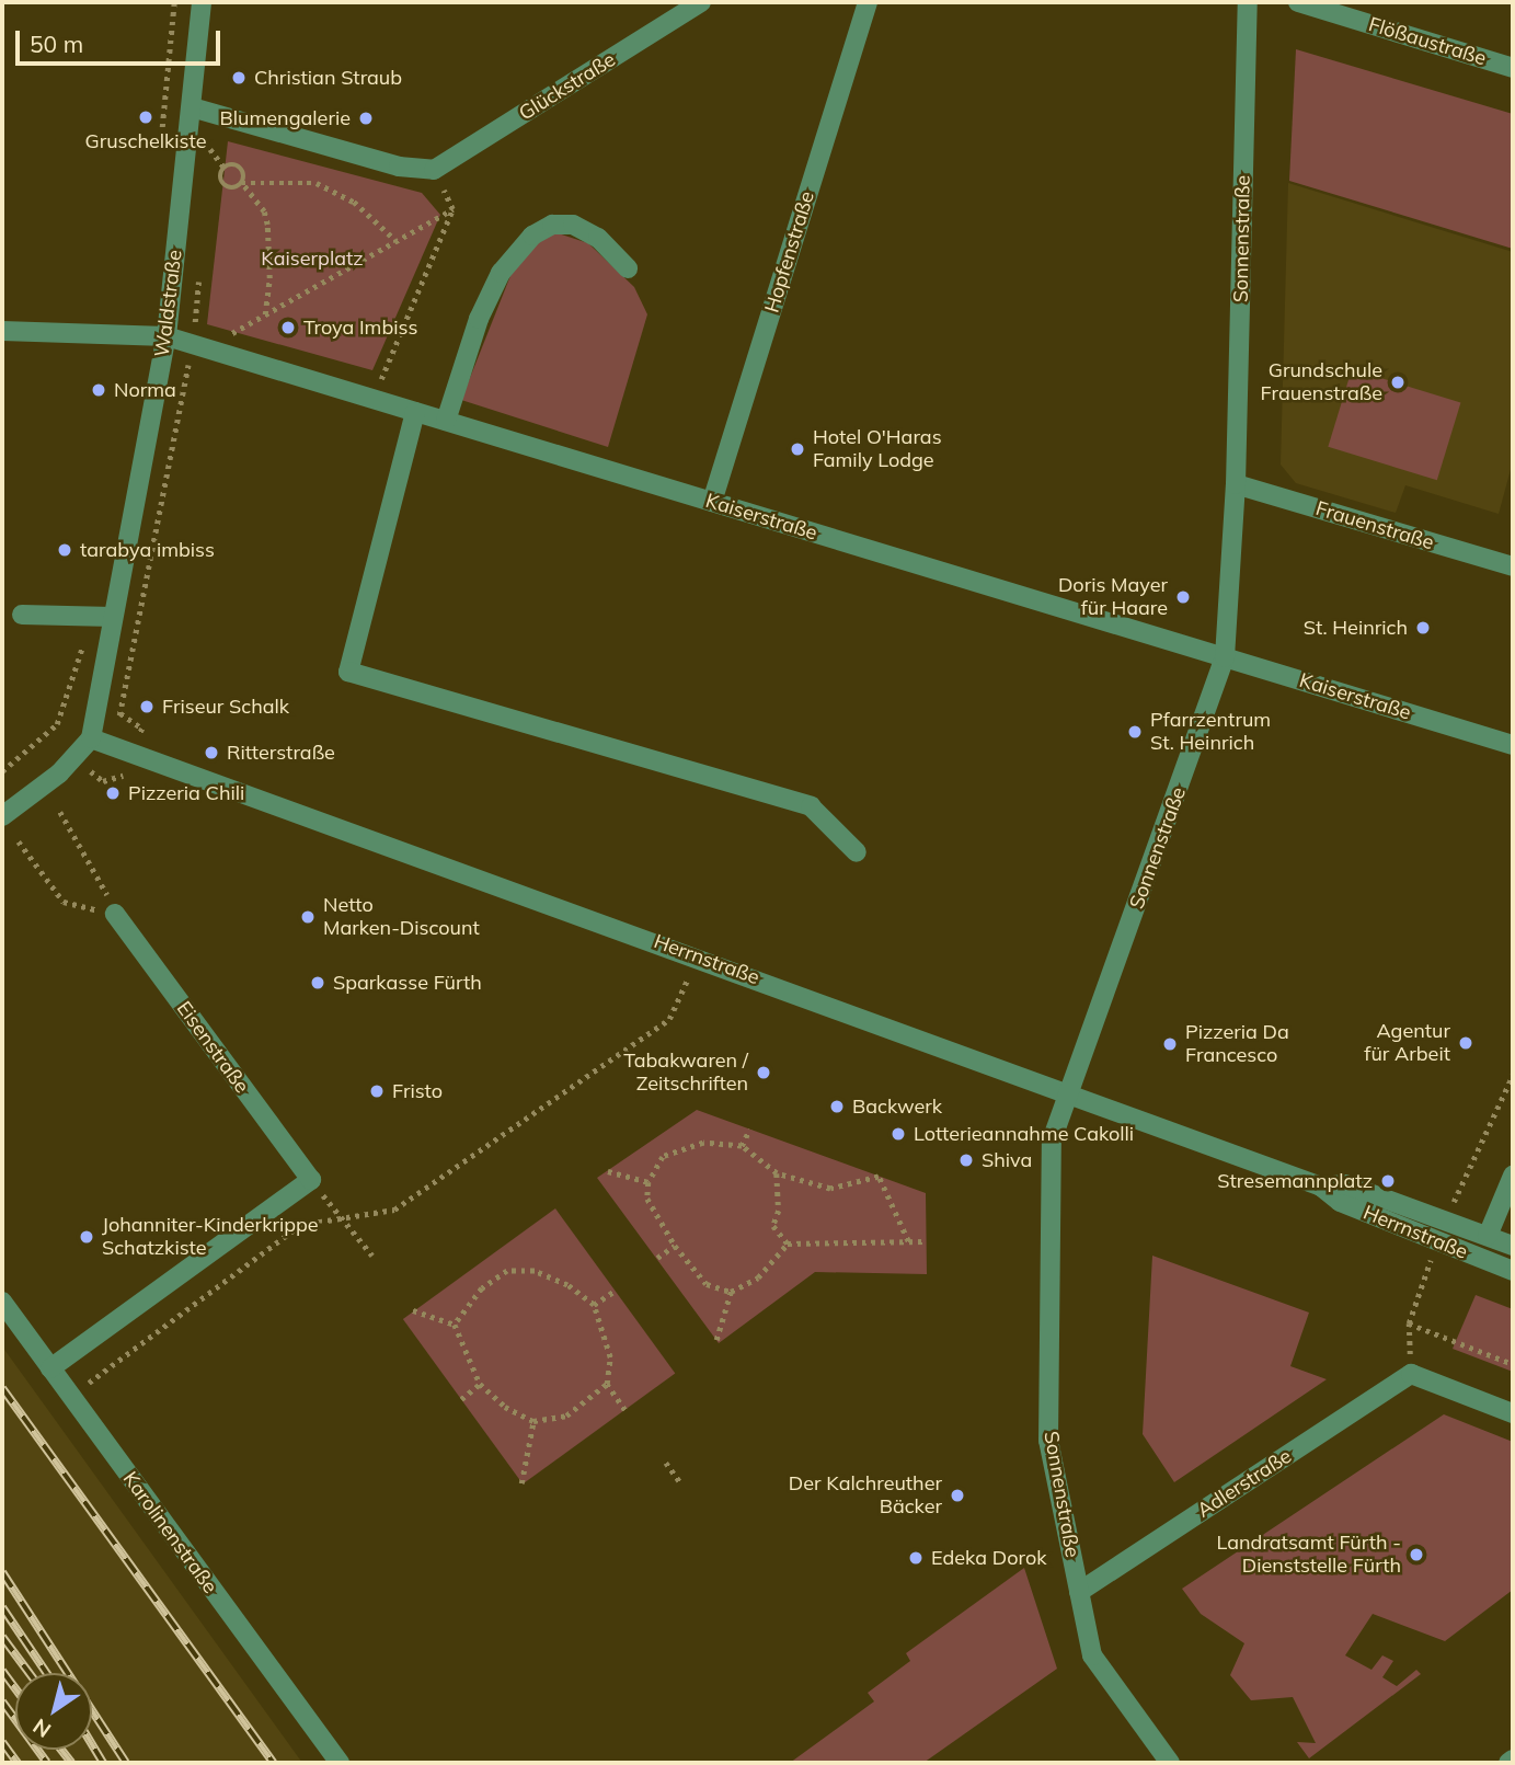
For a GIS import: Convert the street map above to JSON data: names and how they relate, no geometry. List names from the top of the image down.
{
  "streets": {
    "street": [
      "Flößaustraße",
      "Glückstraße",
      "Sonnenstraße",
      "Hopfenstraße",
      "Waldstraße",
      "Kaiserstraße",
      "Frauenstraße",
      "Herrnstraße",
      "Eisenstraße",
      "Adlerstraße",
      "Karolinenstraße"
    ]
  },
  "crossings": [
    ["Sonnenstraße", "Kaiserstraße"],
    ["Sonnenstraße", "Frauenstraße"],
    ["Sonnenstraße", "Herrnstraße"],
    ["Sonnenstraße", "Adlerstraße"],
    ["Hopfenstraße", "Kaiserstraße"],
    ["Waldstraße", "Kaiserstraße"],
    ["Waldstraße", "Herrnstraße"]
  ],
  "parks": ["Kaiserplatz"],
  "places": [
    "Christian Straub",
    "Gruschelkiste",
    "Blumengalerie",
    "Troya Imbiss",
    "Grundschule Frauenstraße",
    "Norma",
    "Hotel O'Haras Family Lodge",
    "tarabya imbiss",
    "Doris Mayer für Haare",
    "St. Heinrich",
    "Friseur Schalk",
    "Pfarrzentrum St. Heinrich",
    "Ritterstraße",
    "Pizzeria Chili",
    "Netto Marken-Discount",
    "Sparkasse Fürth",
    "Agentur für Arbeit",
    "Pizzeria Da Francesco",
    "Tabakwaren / Zeitschriften",
    "Fristo",
    "Backwerk",
    "Lotterieannahme Cakolli",
    "Shiva",
    "Stresemannplatz",
    "Johanniter-Kinderkrippe Schatzkiste",
    "Der Kalchreuther Bäcker",
    "Landratsamt Fürth - Dienststelle Fürth",
    "Edeka Dorok"
  ],
  "scale_bar": "50 m",
  "north": "bottom left"
}
